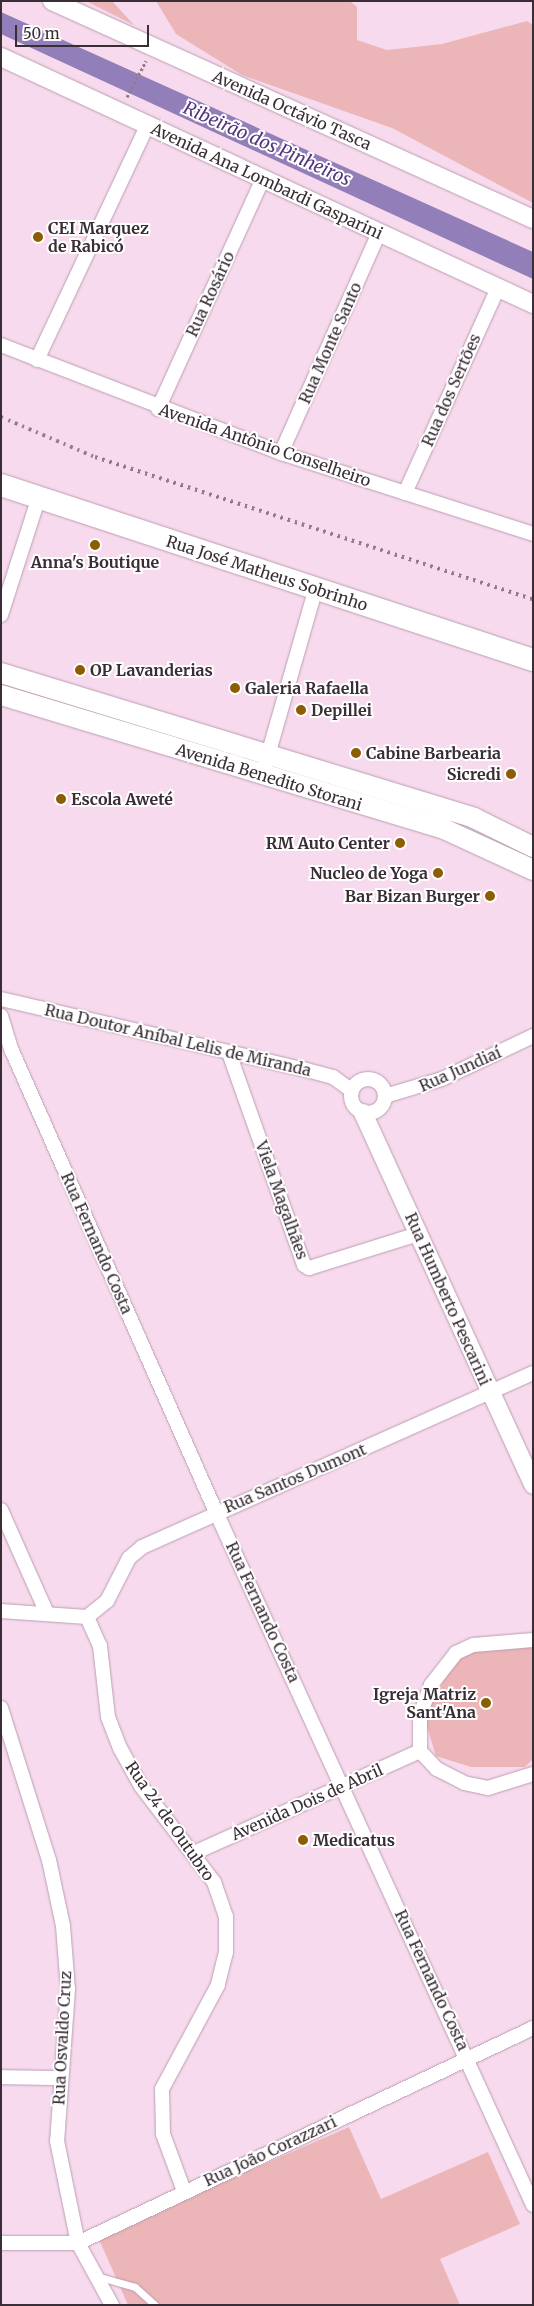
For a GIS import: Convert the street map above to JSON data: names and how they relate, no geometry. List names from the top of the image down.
{
  "streets": {
    "main road": ["Rua José Matheus Sobrinho", "Avenida Benedito Storani"],
    "street": [
      "Avenida Octávio Tasca",
      "Avenida Ana Lombardi Gasparini",
      "Rua Rosário",
      "Rua Monte Santo",
      "Rua dos Sertões",
      "Avenida Antônio Conselheiro",
      "Rua Doutor Aníbal Lelis de Miranda",
      "Rua Jundiaí",
      "Viela Magalhães",
      "Rua Fernando Costa",
      "Rua Humberto Pescarini",
      "Rua Santos Dumont",
      "Avenida Dois de Abril",
      "Rua 24 de Outubro",
      "Rua Osvaldo Cruz",
      "Rua João Corazzari"
    ]
  },
  "crossings": [
    ["Avenida Ana Lombardi Gasparini", "Rua Rosário"],
    ["Avenida Ana Lombardi Gasparini", "Rua Monte Santo"],
    ["Avenida Ana Lombardi Gasparini", "Rua dos Sertões"],
    ["Rua Rosário", "Avenida Antônio Conselheiro"],
    ["Rua Monte Santo", "Avenida Antônio Conselheiro"],
    ["Rua dos Sertões", "Avenida Antônio Conselheiro"],
    ["Rua Doutor Aníbal Lelis de Miranda", "Rua Jundiaí"],
    ["Rua Doutor Aníbal Lelis de Miranda", "Viela Magalhães"],
    ["Rua Doutor Aníbal Lelis de Miranda", "Rua Humberto Pescarini"],
    ["Rua Jundiaí", "Rua Humberto Pescarini"],
    ["Viela Magalhães", "Rua Humberto Pescarini"],
    ["Rua Fernando Costa", "Rua Santos Dumont"],
    ["Rua Fernando Costa", "Avenida Dois de Abril"],
    ["Rua Fernando Costa", "Rua João Corazzari"],
    ["Rua Humberto Pescarini", "Rua Santos Dumont"],
    ["Rua Santos Dumont", "Rua 24 de Outubro"],
    ["Avenida Dois de Abril", "Rua 24 de Outubro"],
    ["Rua 24 de Outubro", "Rua João Corazzari"],
    ["Rua Osvaldo Cruz", "Rua João Corazzari"]
  ],
  "water": ["Ribeirão dos Pinheiros"],
  "places": [
    "CEI Marquez de Rabicó",
    "Anna's Boutique",
    "OP Lavanderias",
    "Galeria Rafaella",
    "Depillei",
    "Cabine Barbearia",
    "Sicredi",
    "Escola Aweté",
    "RM Auto Center",
    "Nucleo de Yoga",
    "Bar Bizan Burger",
    "Igreja Matriz Sant'Ana",
    "Medicatus"
  ],
  "scale_bar": "50 m"
}
